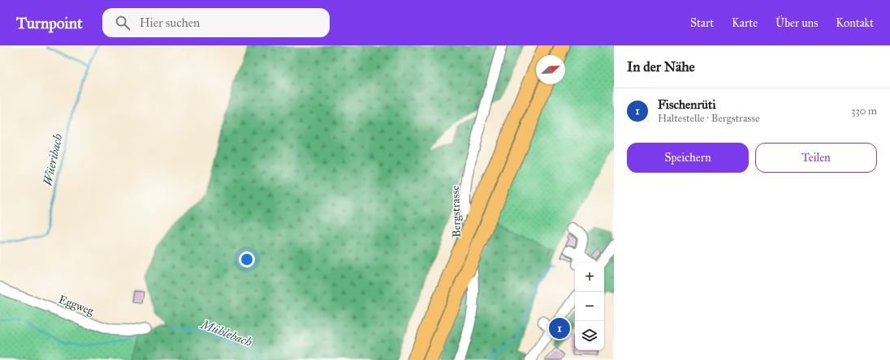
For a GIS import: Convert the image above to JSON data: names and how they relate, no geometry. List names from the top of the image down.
{
  "streets": {
    "street": ["Bergstrasse", "Eggweg"]
  },
  "water": ["Wüeribach", "Mühlebach"],
  "north": "top right",
  "page": {
    "header": "Turnpoint",
    "search": "Hier suchen",
    "nav": [
      "Start",
      "Karte",
      "Über uns",
      "Kontakt"
    ],
    "heading": "In der Nähe",
    "list": [
      {
        "mark": "1",
        "name": "Fischenrüti",
        "note": "Haltestelle · Bergstrasse",
        "value": "330 m"
      }
    ],
    "buttons": ["Speichern", "Teilen"],
    "map_buttons": ["+", "−"],
    "pins": "1"
  }
}
